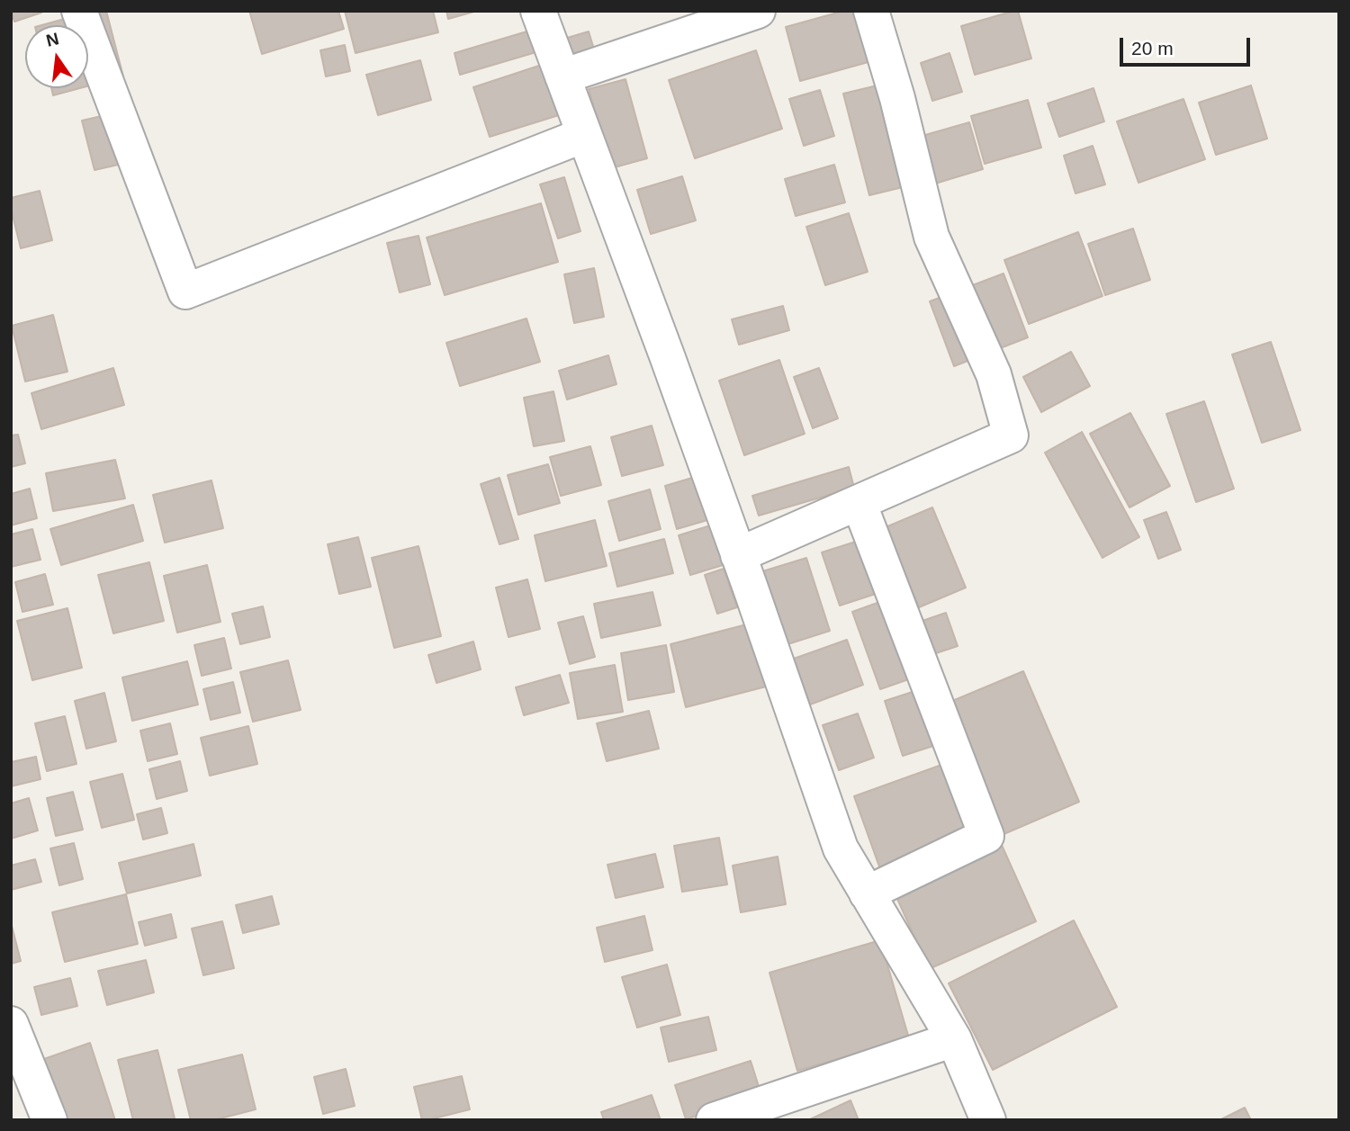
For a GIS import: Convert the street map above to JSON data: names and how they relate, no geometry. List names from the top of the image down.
{
  "scale_bar": "20 m",
  "north": "top"
}
